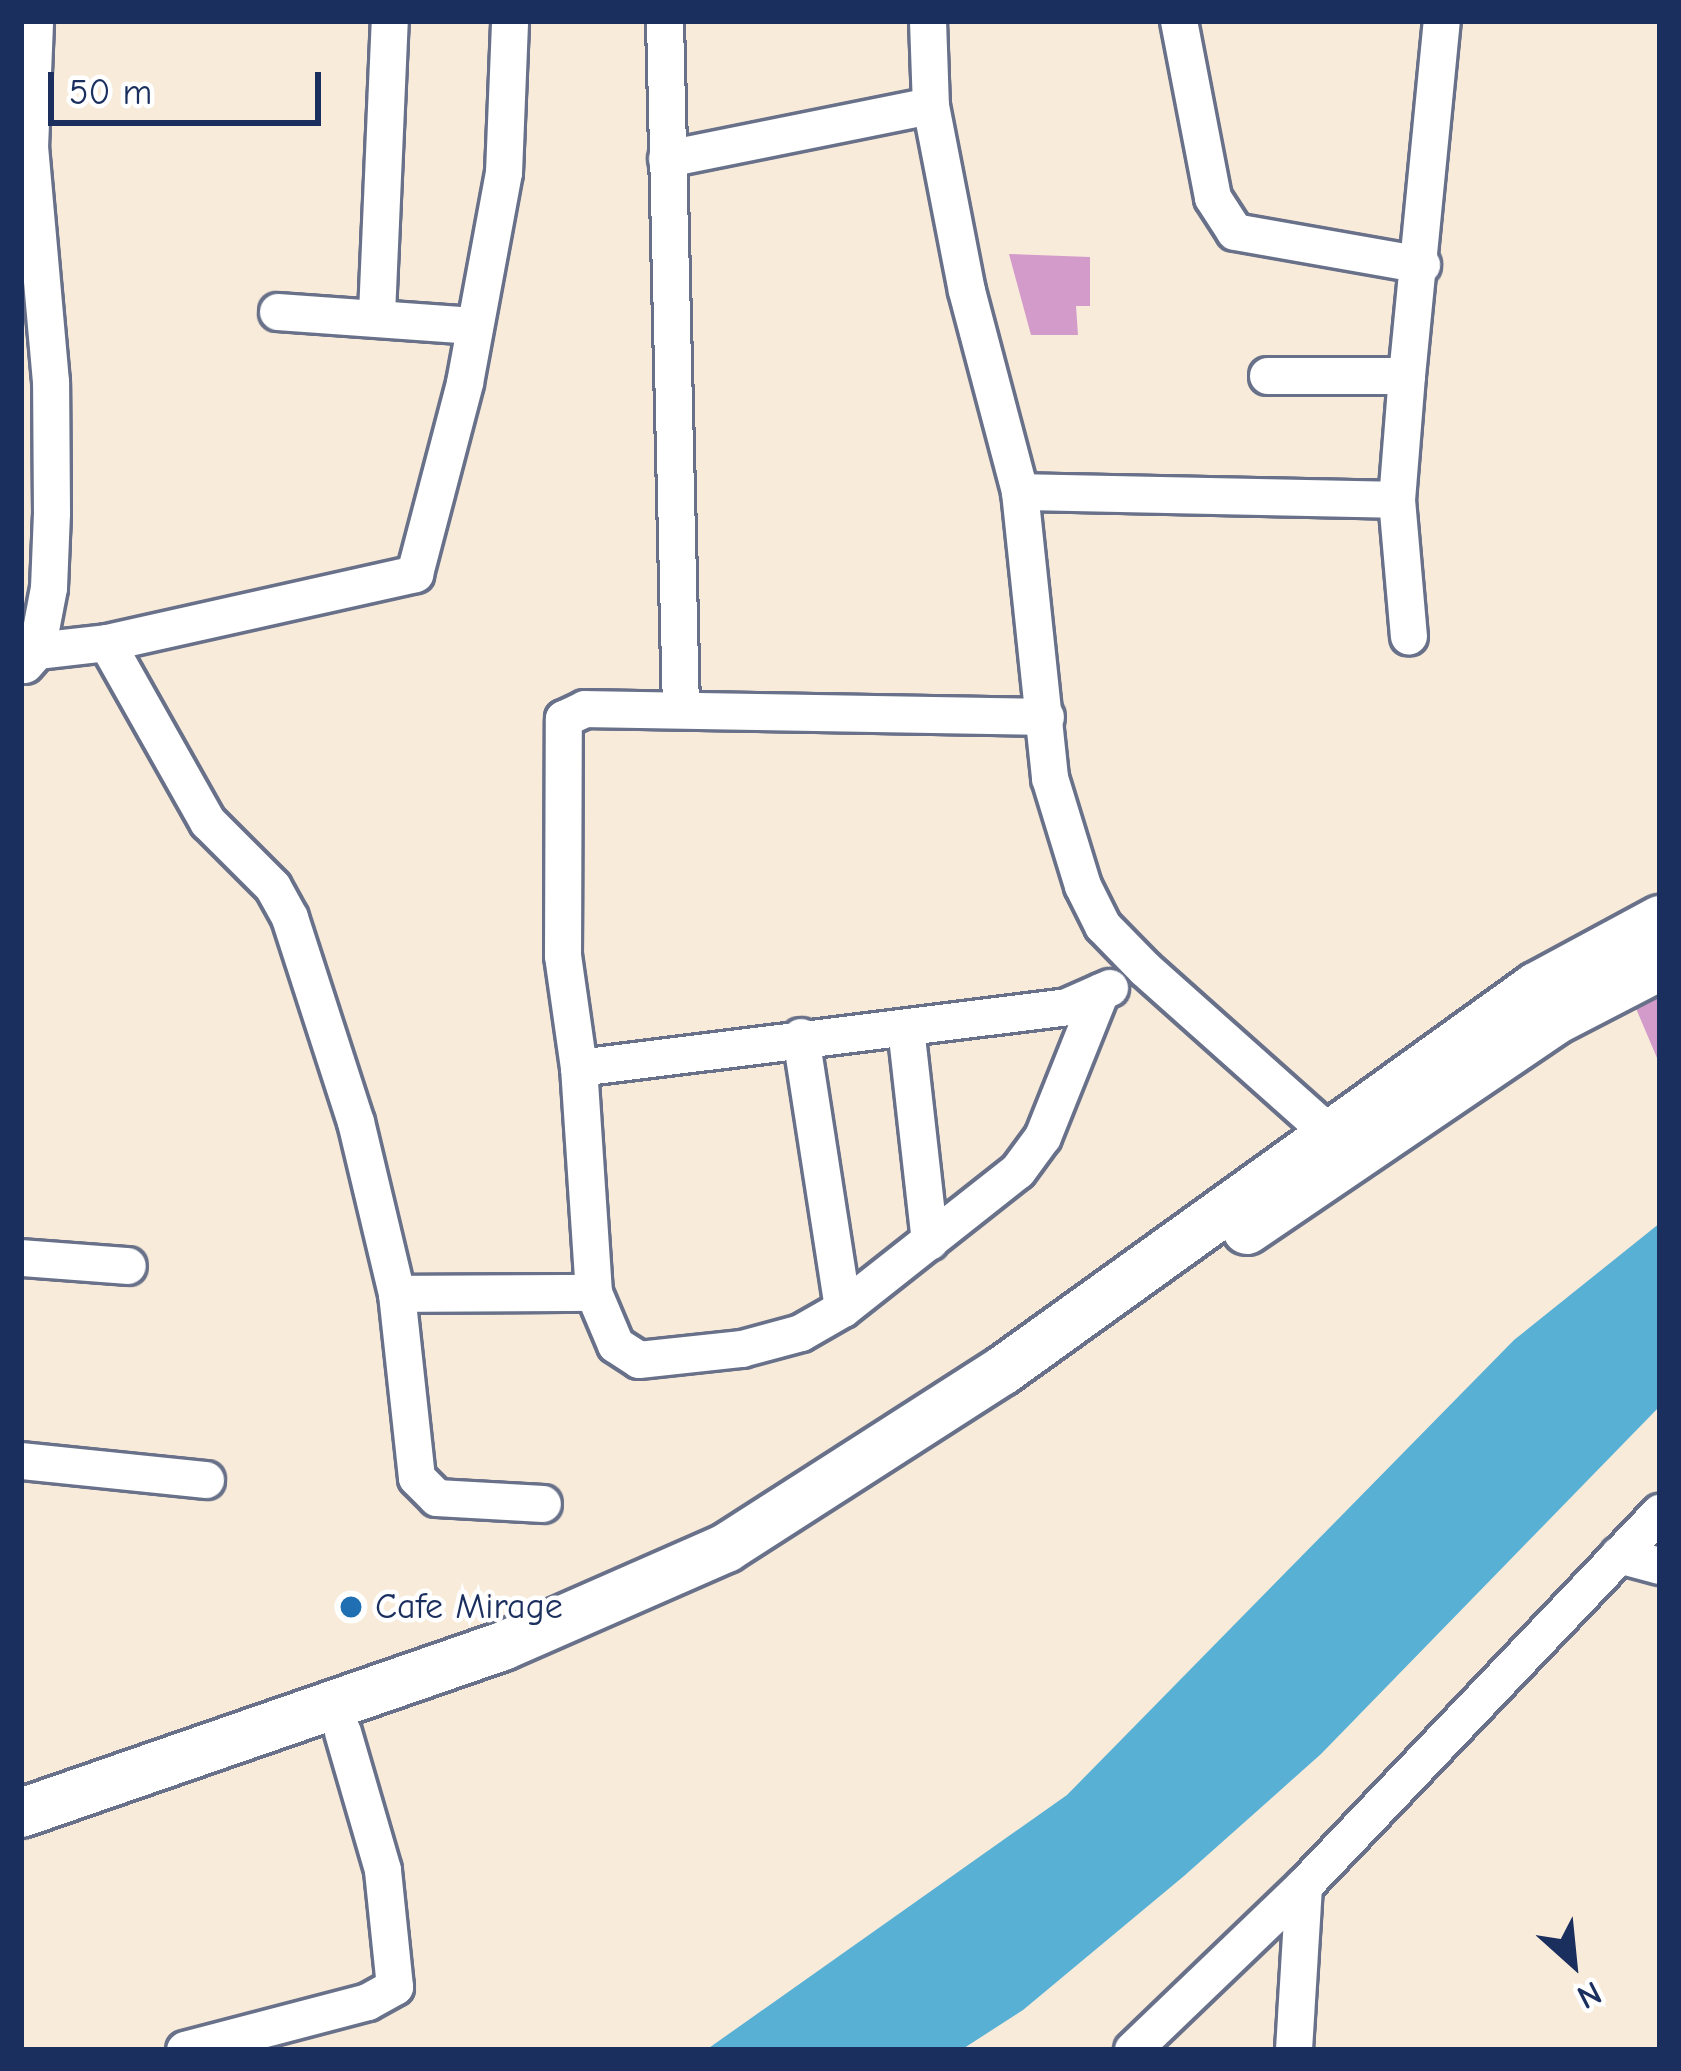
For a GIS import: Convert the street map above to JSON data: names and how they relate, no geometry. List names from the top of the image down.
{
  "places": ["Cafe Mirage"],
  "scale_bar": "50 m",
  "north": "bottom right"
}
